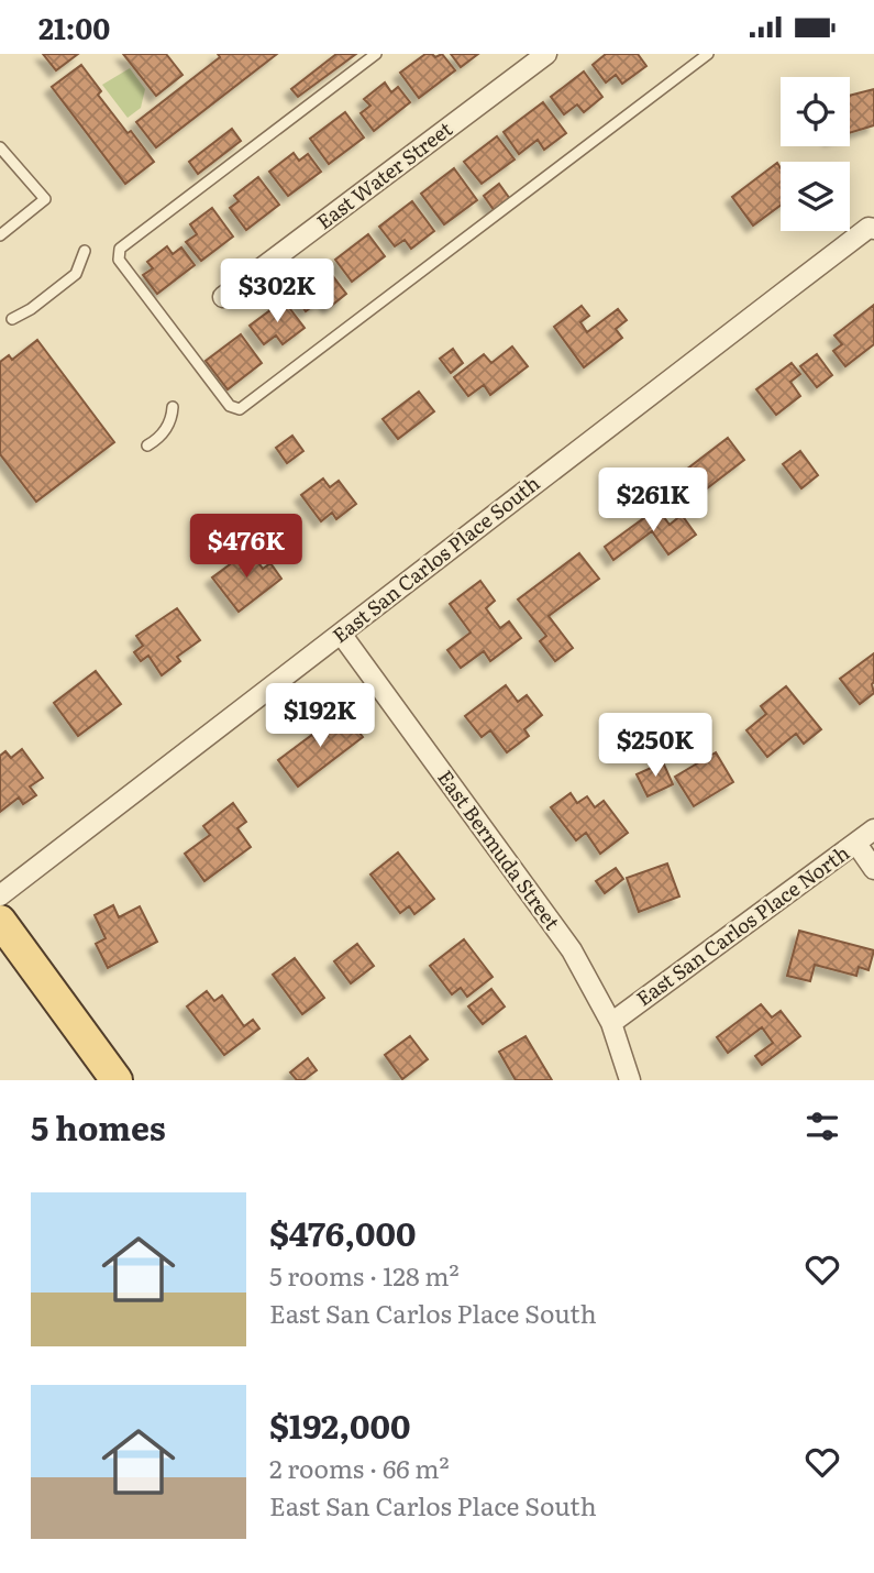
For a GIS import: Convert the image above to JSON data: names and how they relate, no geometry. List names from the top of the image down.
{
  "streets": {
    "street": [
      "East Water Street",
      "East San Carlos Place South",
      "East Bermuda Street",
      "East San Carlos Place North"
    ]
  },
  "crossings": [
    ["East San Carlos Place South", "East Bermuda Street"],
    ["East Bermuda Street", "East San Carlos Place North"]
  ],
  "page": {
    "status": "21:00",
    "price": [
      "$302K",
      "$261K",
      "$476K",
      "$192K",
      "$250K"
    ],
    "heading": "5 homes",
    "list": [
      {
        "name": "$476,000",
        "note": "5 rooms · 128 m² · East San Carlos Place South"
      },
      {
        "name": "$192,000",
        "note": "2 rooms · 66 m² · East San Carlos Place South"
      }
    ]
  }
}
